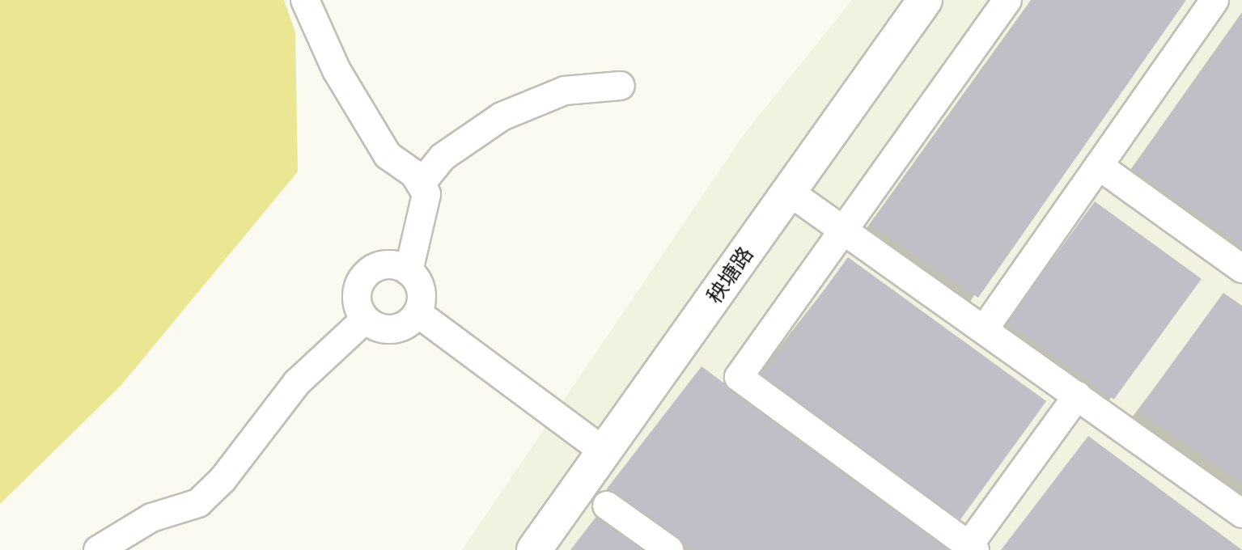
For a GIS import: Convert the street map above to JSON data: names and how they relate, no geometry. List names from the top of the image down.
{
  "streets": {
    "main road": ["秧塘路"]
  }
}
